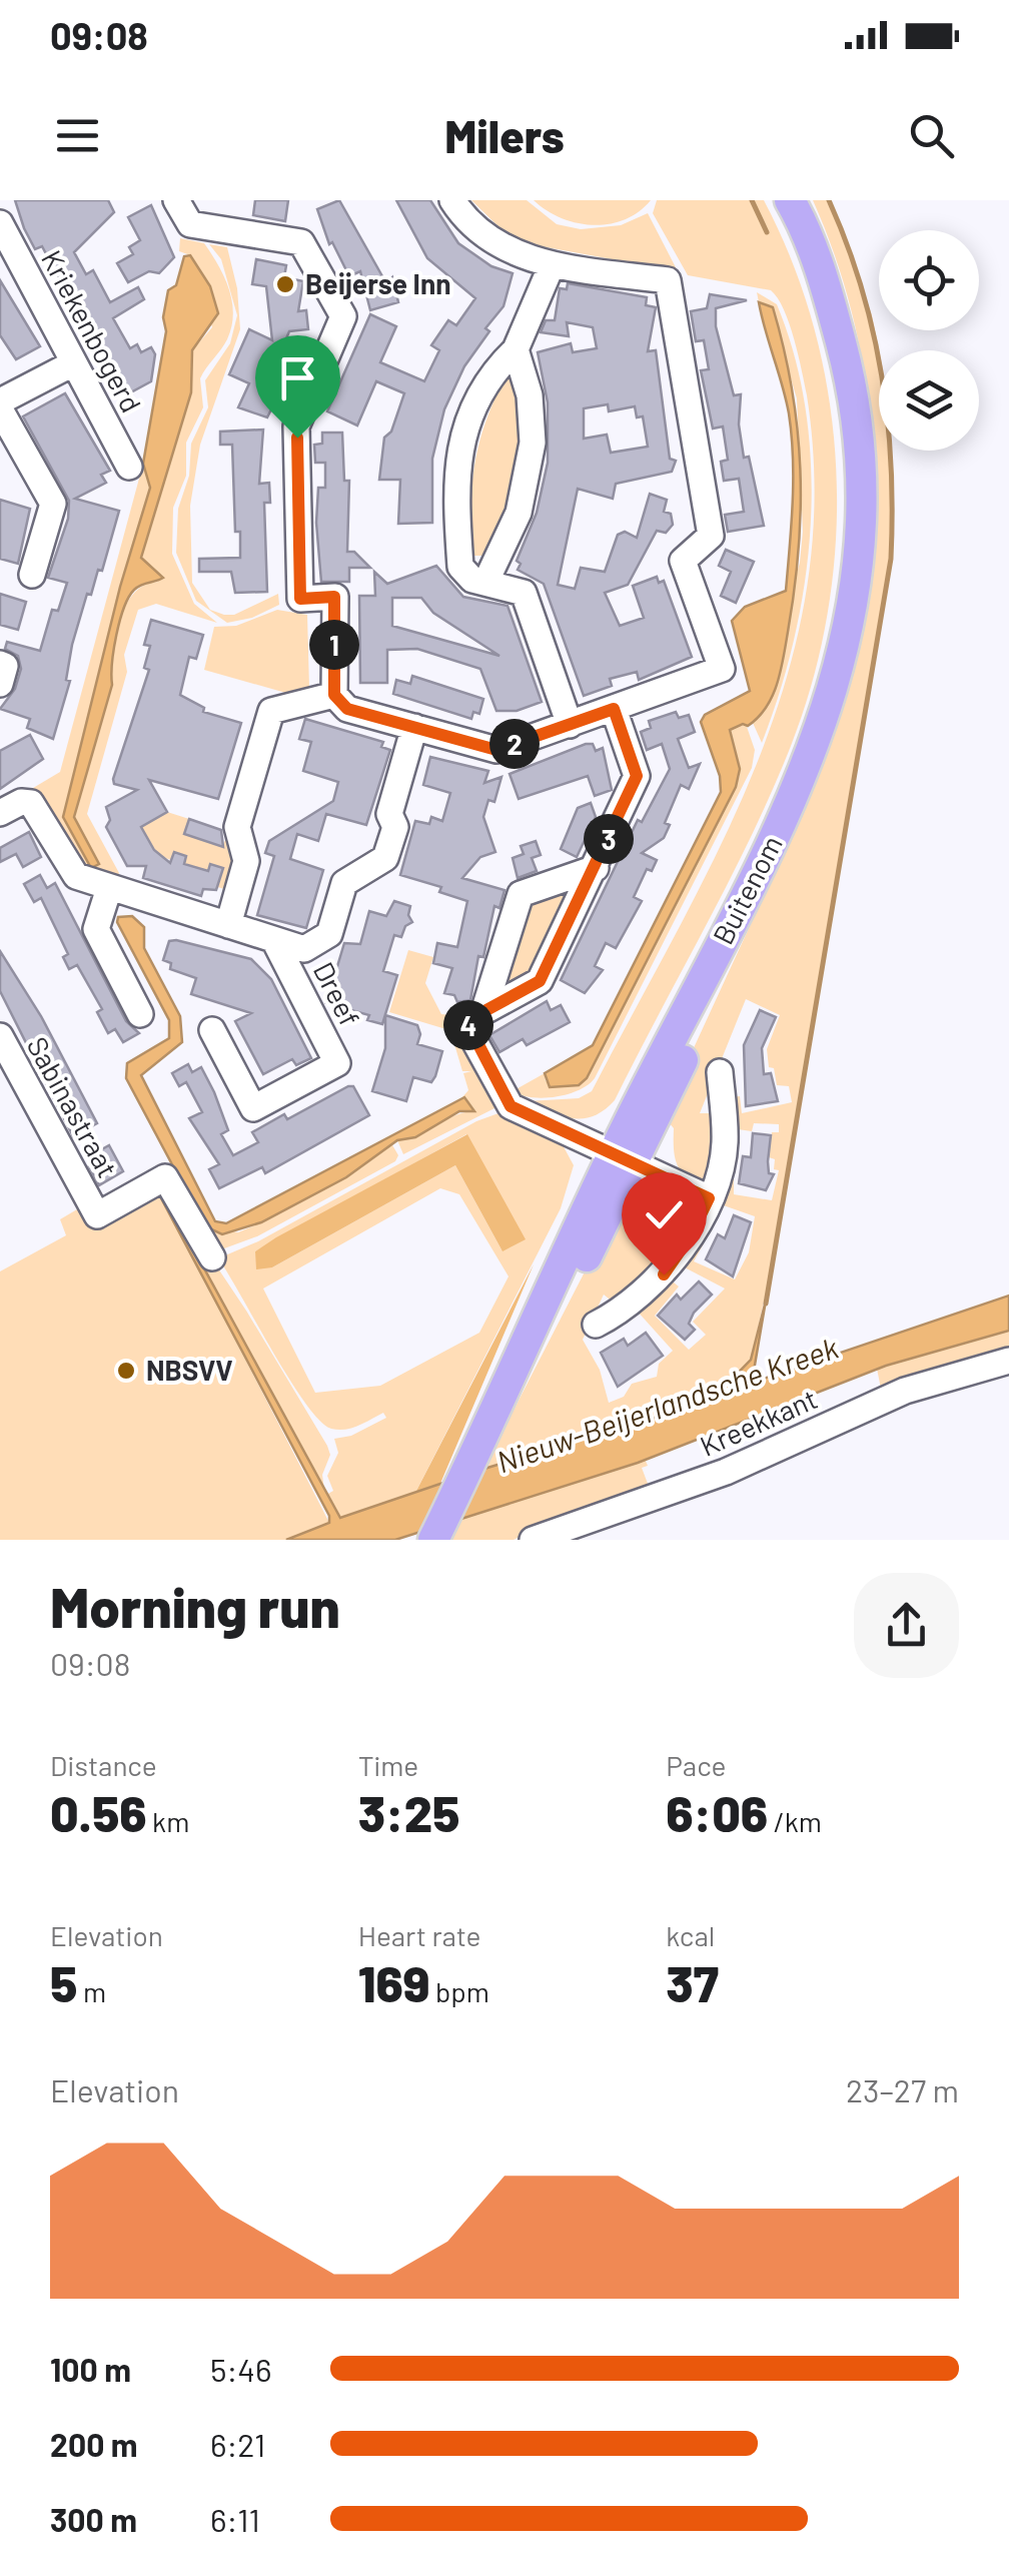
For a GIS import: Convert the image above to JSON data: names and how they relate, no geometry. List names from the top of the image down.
{
  "streets": {
    "main road": ["Buitenom"],
    "street": [
      "Kriekenbogerd",
      "Dreef",
      "Sabinastraat",
      "Kreekkant"
    ]
  },
  "water": ["Nieuw-Beijerlandsche Kreek"],
  "places": ["Beijerse Inn", "NBSVV"],
  "page": {
    "status": "09:08",
    "header": "Milers",
    "pins": [
      "1",
      "2",
      "3",
      "4"
    ],
    "heading": ["Morning run", "09:08"],
    "stats": [
      ["Distance", "0.56 km"],
      ["Time", "3:25"],
      ["Pace", "6:06 /km"],
      ["Elevation", "5 m"],
      ["Heart rate", "169 bpm"],
      ["kcal", "37"]
    ],
    "chart": ["Elevation", "23–27 m"],
    "list": [
      {
        "name": "100 m",
        "note": "5:46"
      },
      {
        "name": "200 m",
        "note": "6:21"
      },
      {
        "name": "300 m",
        "note": "6:11"
      }
    ]
  }
}
